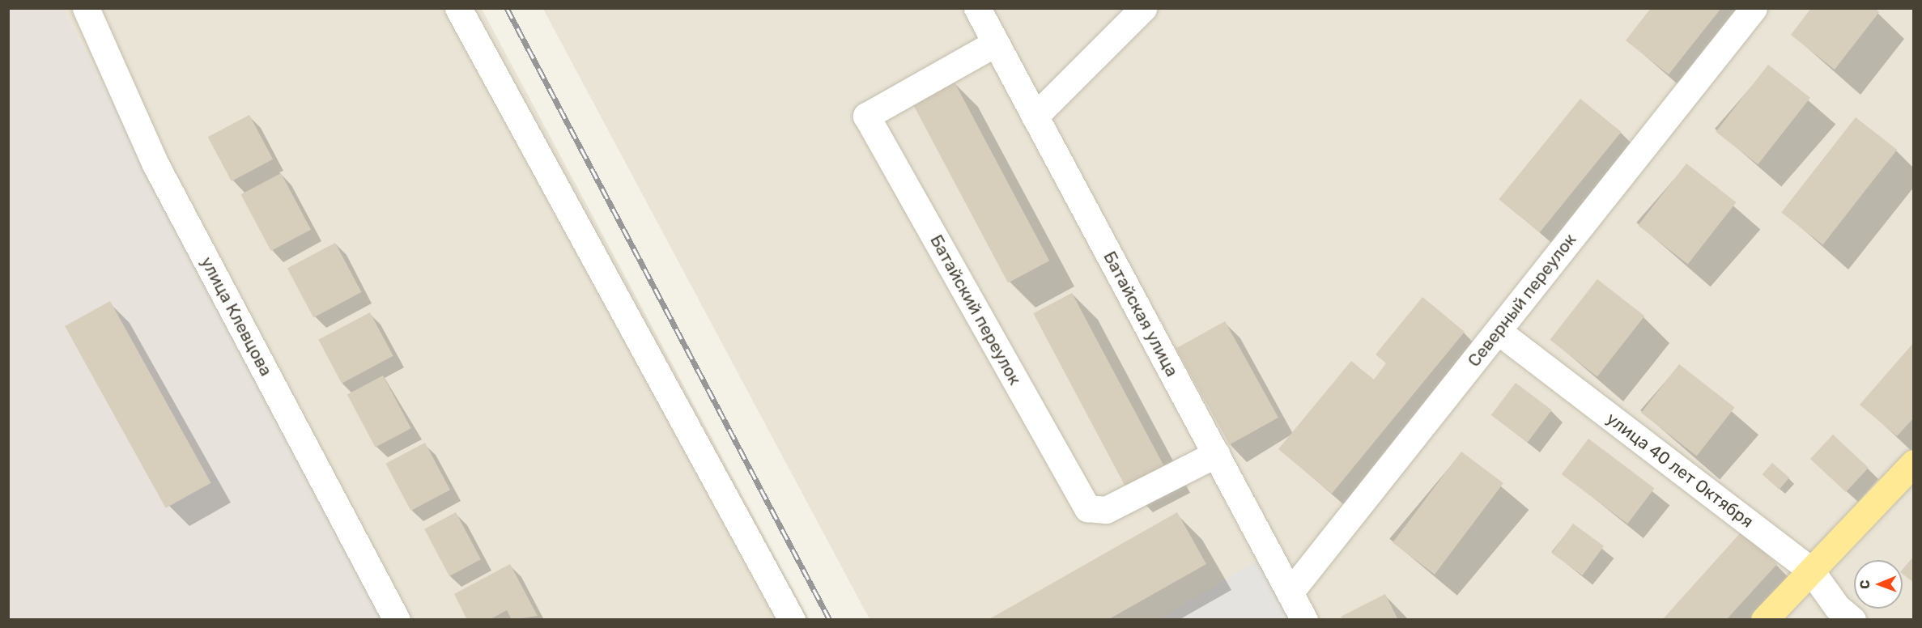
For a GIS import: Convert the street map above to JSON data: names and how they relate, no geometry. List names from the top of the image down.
{
  "streets": {
    "street": [
      "Северный переулок",
      "Батайский переулок",
      "Батайская улица",
      "улица Клевцова",
      "улица 40 лет Октября"
    ]
  },
  "crossings": [
    ["Северный переулок", "Батайская улица"],
    ["Северный переулок", "улица 40 лет Октября"],
    ["Батайский переулок", "Батайская улица"]
  ],
  "north": "left"
}
